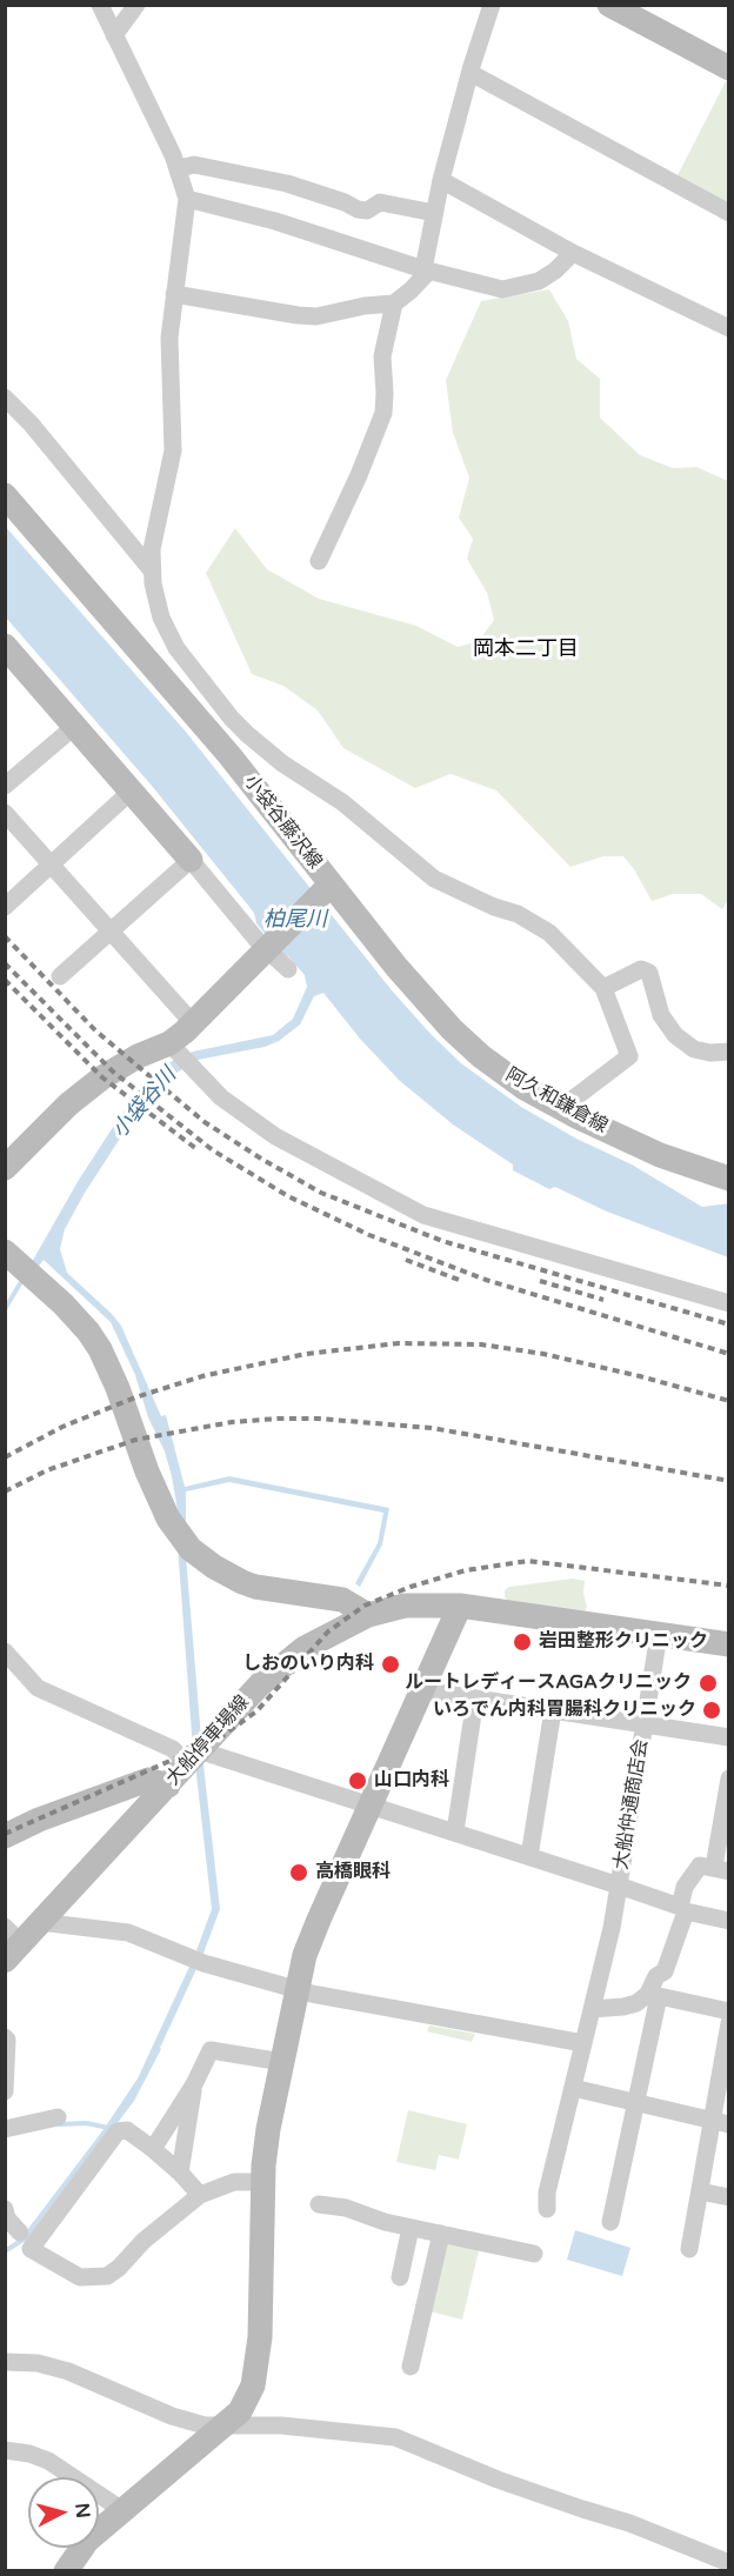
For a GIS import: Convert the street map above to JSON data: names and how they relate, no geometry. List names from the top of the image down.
{
  "streets": {
    "main road": ["小袋谷藤沢線", "阿久和鎌倉線", "大船停車場線"],
    "street": ["大船仲通商店会"]
  },
  "crossings": [
    ["小袋谷藤沢線", "阿久和鎌倉線"],
    ["大船停車場線", "大船仲通商店会"]
  ],
  "districts": ["岡本二丁目"],
  "water": ["柏尾川", "小袋谷川"],
  "places": [
    "岩田整形クリニック",
    "しおのいり内科",
    "ルートレディースAGAクリニック",
    "いろでん内科胃腸科クリニック",
    "山口内科",
    "高橋眼科"
  ],
  "north": "right"
}
